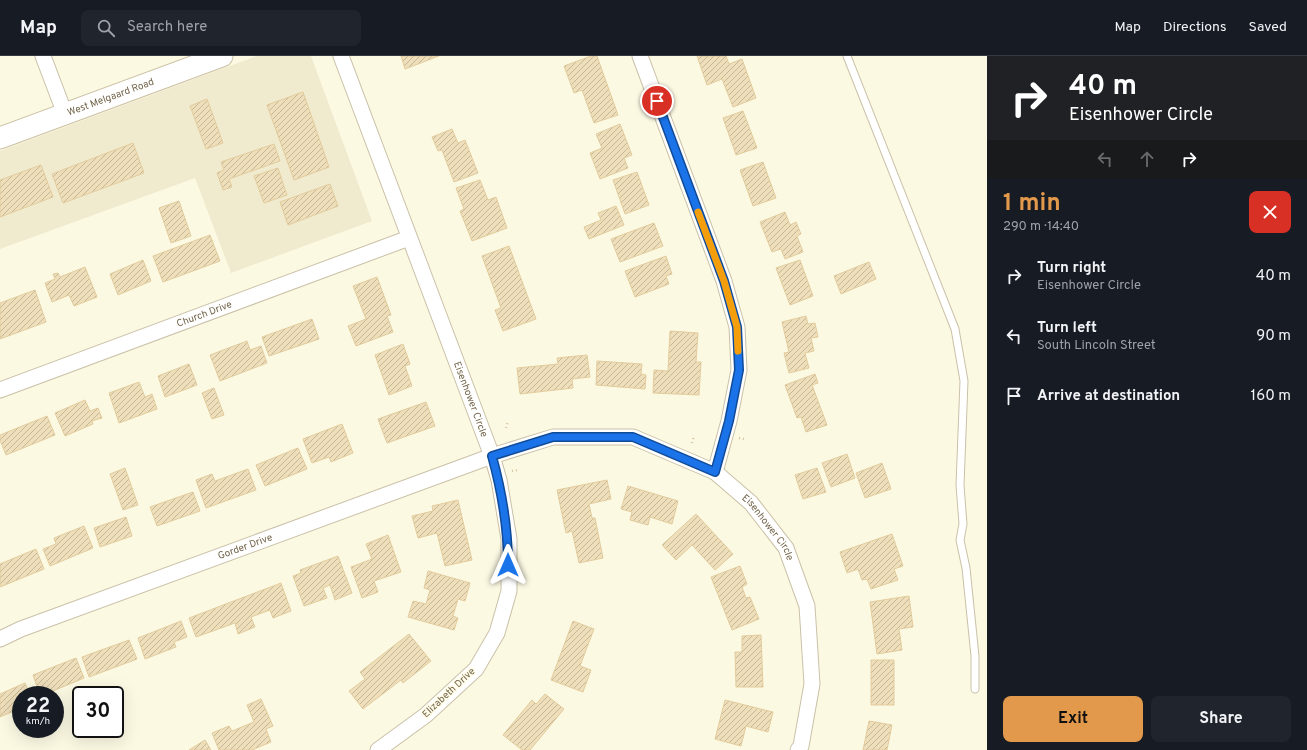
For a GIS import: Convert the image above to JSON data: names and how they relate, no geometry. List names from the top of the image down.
{
  "streets": {
    "main road": ["West Melgaard Road"],
    "street": [
      "Church Drive",
      "Eisenhower Circle",
      "Gorder Drive",
      "Elizabeth Drive"
    ]
  },
  "crossings": [
    ["Church Drive", "Eisenhower Circle"],
    ["Eisenhower Circle", "Gorder Drive"],
    ["Eisenhower Circle", "Elizabeth Drive"],
    ["Gorder Drive", "Elizabeth Drive"]
  ],
  "page": {
    "header": "Map",
    "search": "Search here",
    "nav": ["Map", "Directions", "Saved"],
    "turn": ["40 m", "Eisenhower Circle"],
    "heading": ["1 min", "290 m · 14:40"],
    "list": [
      {
        "name": "Turn right",
        "note": "Eisenhower Circle",
        "value": "40 m"
      },
      {
        "name": "Turn left",
        "note": "South Lincoln Street",
        "value": "90 m"
      },
      {
        "name": "Arrive at destination",
        "value": "160 m"
      }
    ],
    "speed": "22 km/h",
    "limit": "30",
    "buttons": ["Exit", "Share"]
  }
}
